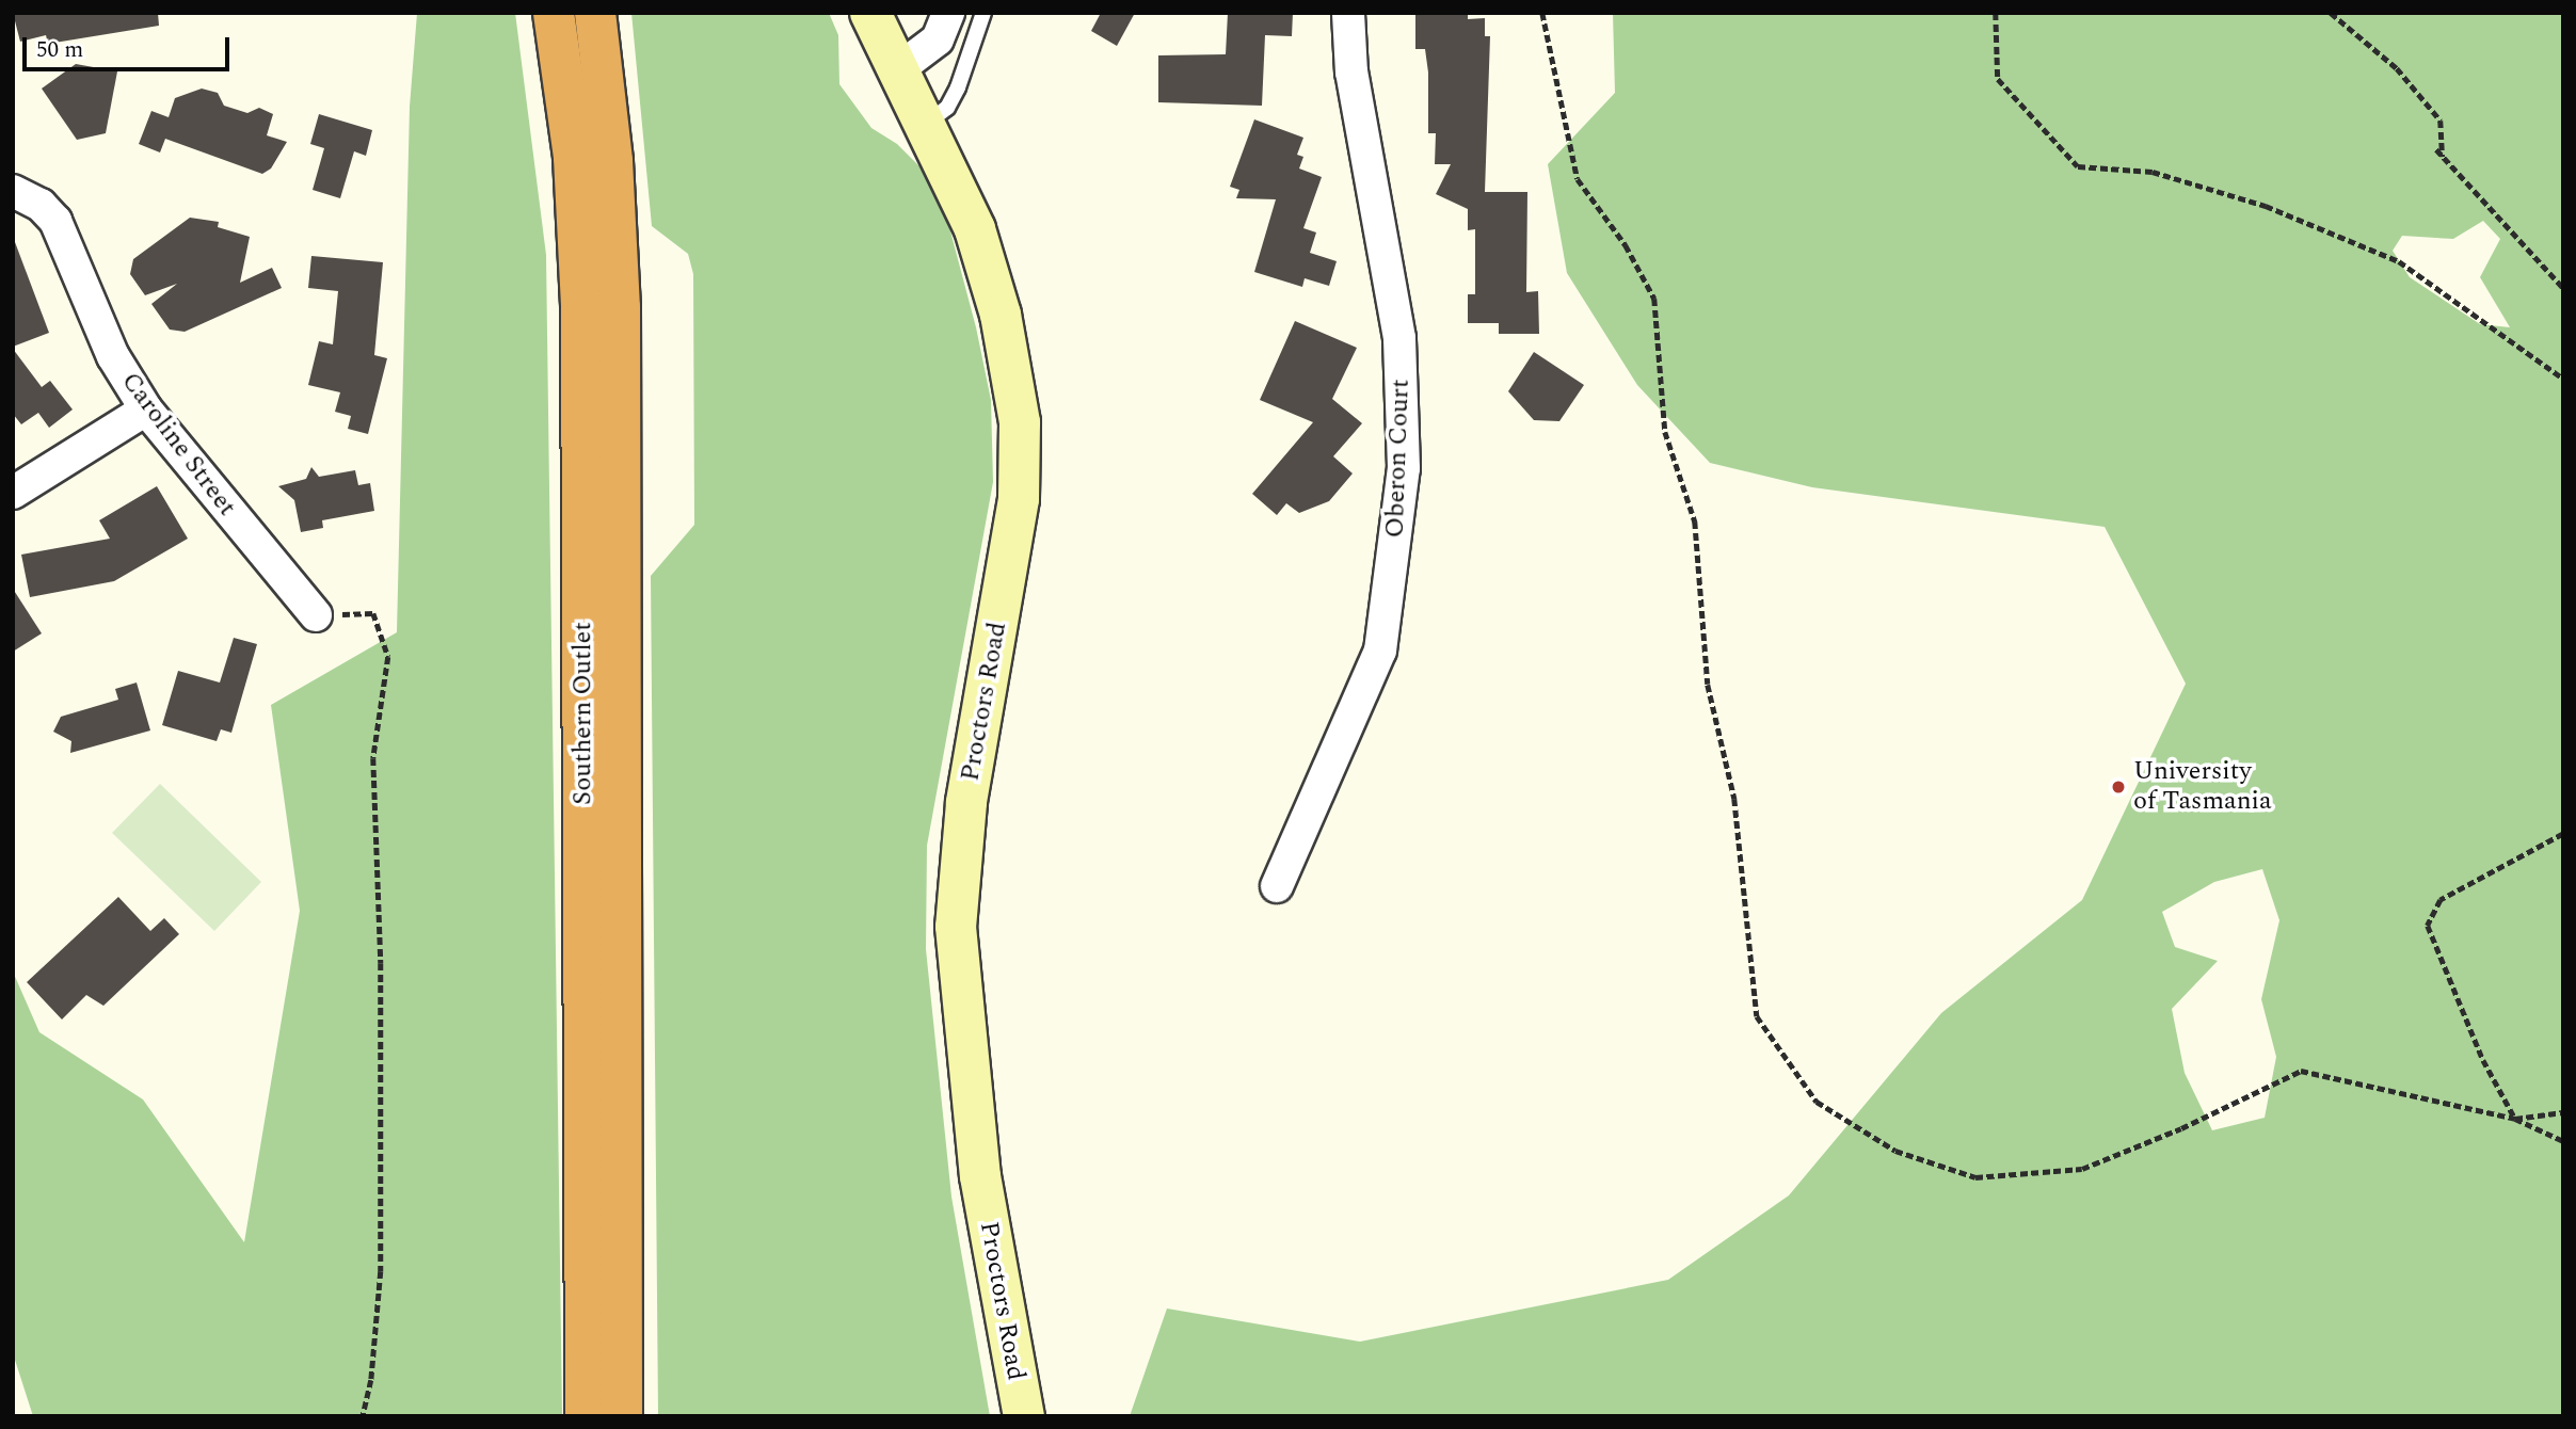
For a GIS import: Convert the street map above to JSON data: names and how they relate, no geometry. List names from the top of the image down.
{
  "streets": {
    "highway": ["Southern Outlet"],
    "street": ["Caroline Street", "Oberon Court", "Proctors Road"]
  },
  "places": ["University of Tasmania"],
  "scale_bar": "50 m"
}
